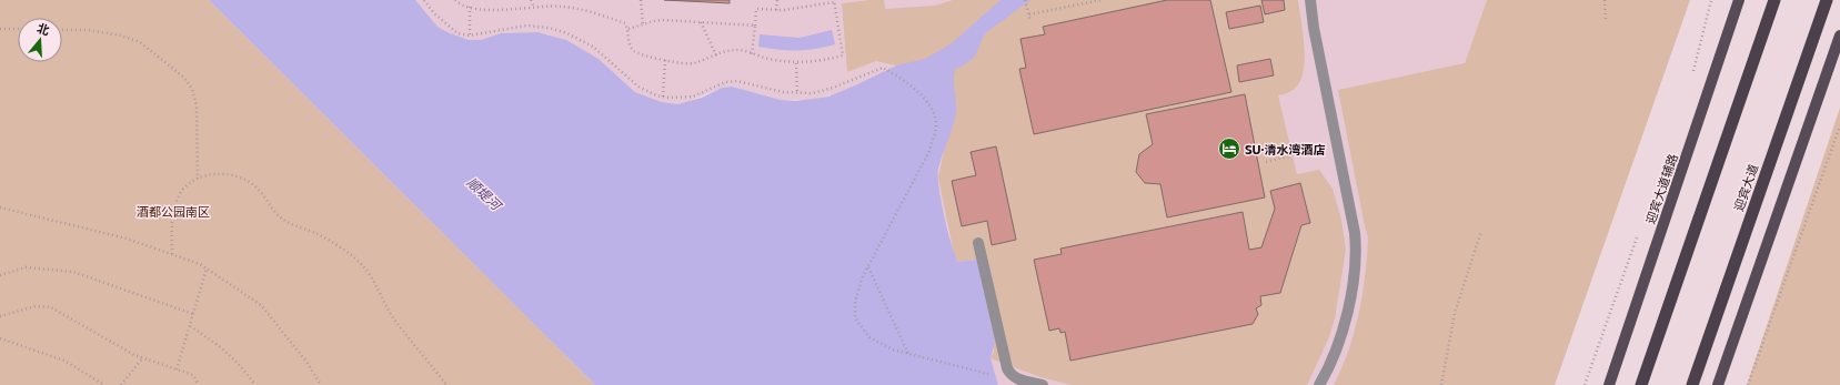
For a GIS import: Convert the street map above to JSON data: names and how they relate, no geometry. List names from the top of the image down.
{
  "streets": {
    "highway": ["迎宾大道"],
    "main road": ["迎宾大道辅路"]
  },
  "water": ["顺堤河"],
  "parks": ["酒都公园南区"],
  "places": {
    "hotel": ["SU·清水湾酒店"]
  },
  "north": "top"
}
